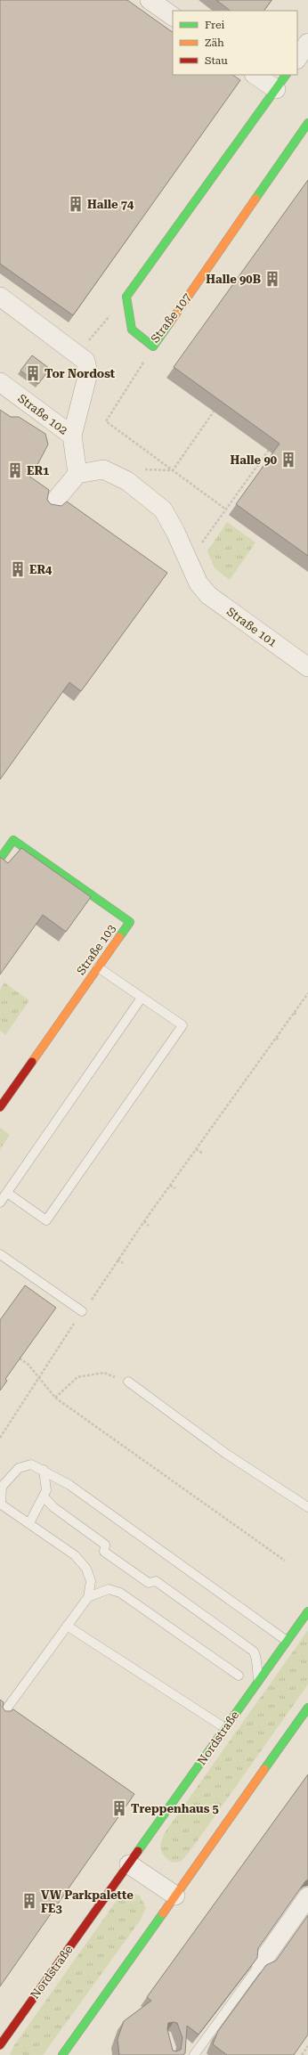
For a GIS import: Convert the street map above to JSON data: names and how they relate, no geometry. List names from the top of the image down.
{
  "streets": {
    "street": [
      "Straße 107",
      "Straße 102",
      "Straße 101",
      "Straße 103",
      "Nordstraße"
    ]
  },
  "crossings": [
    ["Straße 102", "Straße 101"]
  ],
  "places": {
    "building": [
      "Halle 74",
      "Halle 90B",
      "Tor Nordost",
      "Halle 90",
      "ER1",
      "ER4",
      "Treppenhaus 5",
      "VW Parkpalette FE3"
    ]
  },
  "legend": ["Frei", "Zäh", "Stau"]
}
